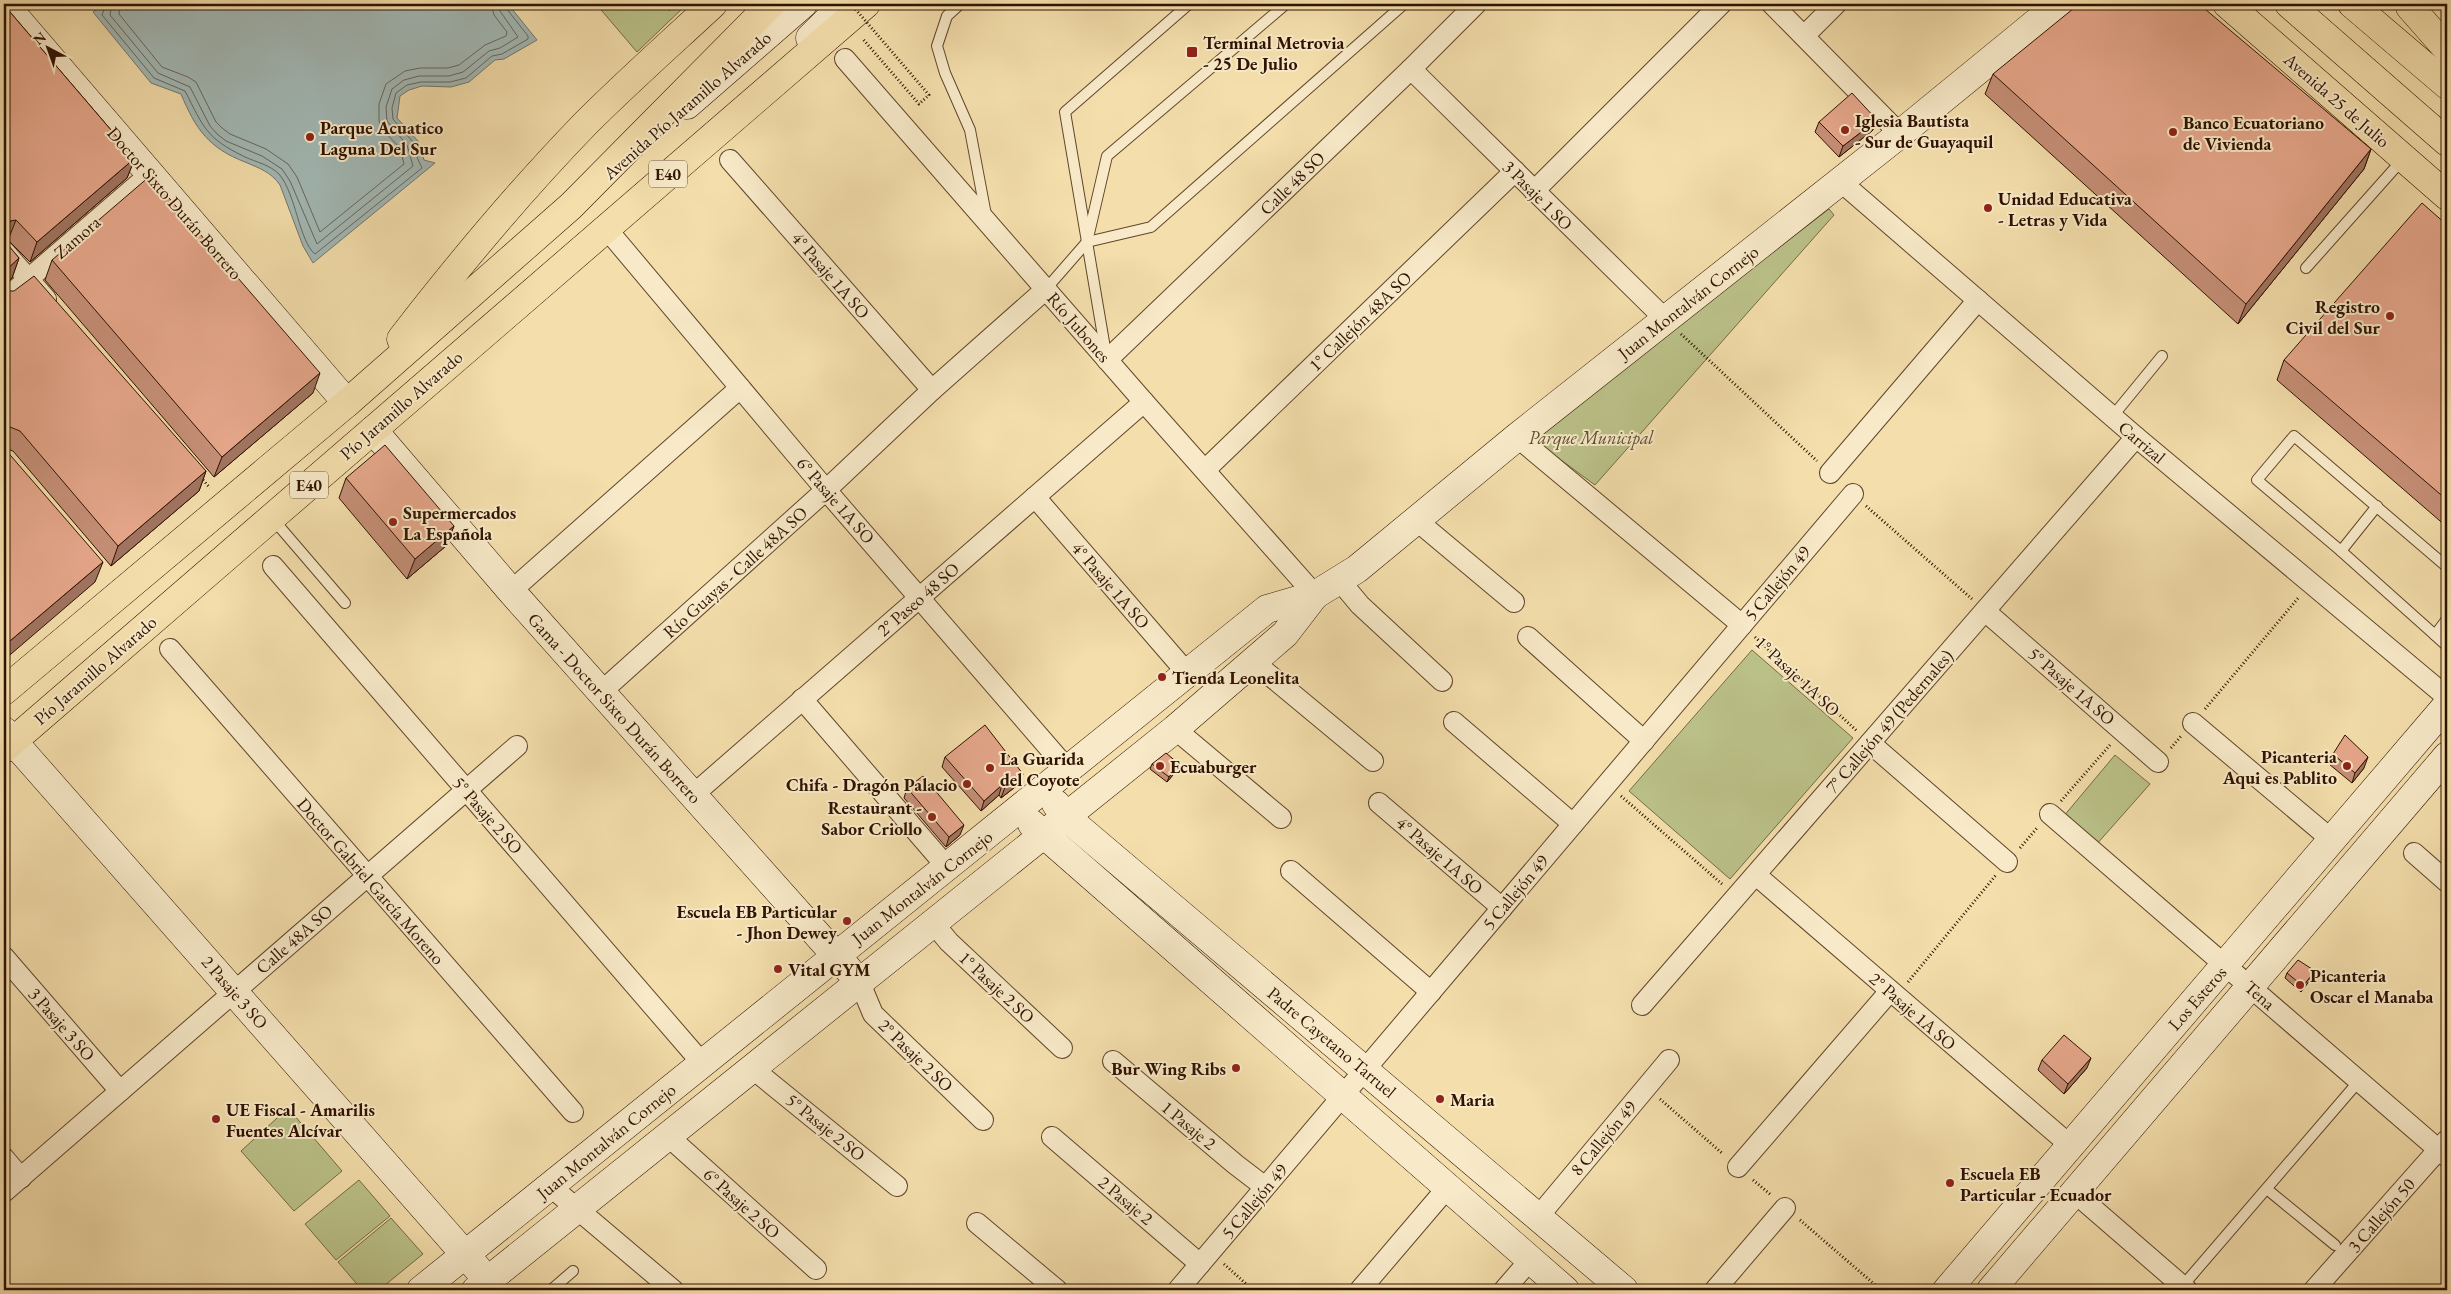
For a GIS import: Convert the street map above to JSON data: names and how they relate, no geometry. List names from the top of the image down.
{
  "streets": {
    "main road": ["Avenida 25 de Julio", "E40", "Pío Jaramillo Alvarado"],
    "street": [
      "Avenida Pío Jaramillo Alvarado",
      "Calle 48 SO",
      "3 Pasaje 1 SO",
      "Doctor Sixto Durán Borrero",
      "Zamora",
      "4° Pasaje 1A SO",
      "Juan Montalván Cornejo",
      "1° Callejón 48A SO",
      "Río Jubones",
      "Carrizal",
      "6° Pasaje 1A SO",
      "Río Guayas - Calle 48A SO",
      "5 Callejón 49",
      "2° Paseo 48 SO",
      "1° Pasaje 1A SO",
      "5° Pasaje 1A SO",
      "Gama - Doctor Sixto Durán Borrero",
      "7° Callejón 49 (Pedernales)",
      "5° Pasaje 2 SO",
      "Doctor Gabriel García Moreno",
      "Calle 48A SO",
      "1° Pasaje 2 SO",
      "2 Pasaje 3 SO",
      "Tena",
      "Los Esteros",
      "2° Pasaje 1A SO",
      "3 Pasaje 3 SO",
      "Padre Cayetano Tarruel",
      "2° Pasaje 2 SO",
      "1 Pasaje 2",
      "8 Callejón 49",
      "2 Pasaje 2",
      "6° Pasaje 2 SO",
      "3 Callejón 50"
    ]
  },
  "crossings": [
    ["Avenida Pío Jaramillo Alvarado", "E40"],
    ["Avenida Pío Jaramillo Alvarado", "Pío Jaramillo Alvarado"],
    ["E40", "Doctor Sixto Durán Borrero"],
    ["Calle 48 SO", "3 Pasaje 1 SO"],
    ["Calle 48 SO", "Río Jubones"],
    ["3 Pasaje 1 SO", "Juan Montalván Cornejo"],
    ["3 Pasaje 1 SO", "1° Callejón 48A SO"],
    ["Doctor Sixto Durán Borrero", "Zamora"],
    ["4° Pasaje 1A SO", "Juan Montalván Cornejo"],
    ["4° Pasaje 1A SO", "Río Guayas - Calle 48A SO"],
    ["4° Pasaje 1A SO", "5 Callejón 49"],
    ["4° Pasaje 1A SO", "2° Paseo 48 SO"],
    ["Juan Montalván Cornejo", "Río Jubones"],
    ["Juan Montalván Cornejo", "Carrizal"],
    ["Juan Montalván Cornejo", "6° Pasaje 1A SO"],
    ["Juan Montalván Cornejo", "1° Pasaje 1A SO"],
    ["Juan Montalván Cornejo", "Gama - Doctor Sixto Durán Borrero"],
    ["Juan Montalván Cornejo", "5° Pasaje 2 SO"],
    ["Juan Montalván Cornejo", "1° Pasaje 2 SO"],
    ["Juan Montalván Cornejo", "2 Pasaje 3 SO"],
    ["Juan Montalván Cornejo", "Padre Cayetano Tarruel"],
    ["Juan Montalván Cornejo", "2° Pasaje 2 SO"],
    ["Juan Montalván Cornejo", "6° Pasaje 2 SO"],
    ["1° Callejón 48A SO", "Río Jubones"],
    ["Río Jubones", "Río Guayas - Calle 48A SO"],
    ["Río Jubones", "2° Paseo 48 SO"],
    ["Pío Jaramillo Alvarado", "6° Pasaje 1A SO"],
    ["Pío Jaramillo Alvarado", "Gama - Doctor Sixto Durán Borrero"],
    ["Pío Jaramillo Alvarado", "2 Pasaje 3 SO"],
    ["Carrizal", "7° Callejón 49 (Pedernales)"],
    ["6° Pasaje 1A SO", "Río Guayas - Calle 48A SO"],
    ["6° Pasaje 1A SO", "2° Paseo 48 SO"],
    ["Río Guayas - Calle 48A SO", "Gama - Doctor Sixto Durán Borrero"],
    ["5 Callejón 49", "1° Pasaje 1A SO"],
    ["5 Callejón 49", "Padre Cayetano Tarruel"],
    ["5 Callejón 49", "1 Pasaje 2"],
    ["5 Callejón 49", "2 Pasaje 2"],
    ["2° Paseo 48 SO", "Gama - Doctor Sixto Durán Borrero"],
    ["1° Pasaje 1A SO", "7° Callejón 49 (Pedernales)"],
    ["5° Pasaje 1A SO", "7° Callejón 49 (Pedernales)"],
    ["Gama - Doctor Sixto Durán Borrero", "2° Pasaje 2 SO"],
    ["7° Callejón 49 (Pedernales)", "2° Pasaje 1A SO"],
    ["5° Pasaje 2 SO", "Calle 48A SO"],
    ["Doctor Gabriel García Moreno", "Calle 48A SO"],
    ["Calle 48A SO", "2 Pasaje 3 SO"],
    ["Calle 48A SO", "3 Pasaje 3 SO"],
    ["Tena", "Los Esteros"],
    ["Tena", "3 Callejón 50"],
    ["Los Esteros", "2° Pasaje 1A SO"],
    ["Padre Cayetano Tarruel", "8 Callejón 49"]
  ],
  "parks": ["Parque Municipal"],
  "places": {
    "transit": ["Terminal Metrovia - 25 De Julio"],
    "other": [
      "Iglesia Bautista - Sur de Guayaquil",
      "Banco Ecuatoriano de Vivienda",
      "Parque Acuatico Laguna Del Sur",
      "Unidad Educativa - Letras y Vida",
      "Registro Civil del Sur",
      "Supermercados La Española",
      "Tienda Leonelita",
      "Ecuaburger",
      "Picanteria Aqui es Pablito",
      "La Guarida del Coyote",
      "Chifa - Dragón Palacio",
      "Restaurant - Sabor Criollo",
      "Escuela EB Particular - Jhon Dewey",
      "Vital GYM",
      "Picanteria Oscar el Manaba",
      "Bur Wing Ribs",
      "Maria",
      "UE Fiscal - Amarilis Fuentes Alcívar",
      "Escuela EB Particular - Ecuador"
    ]
  },
  "north": "top left"
}
